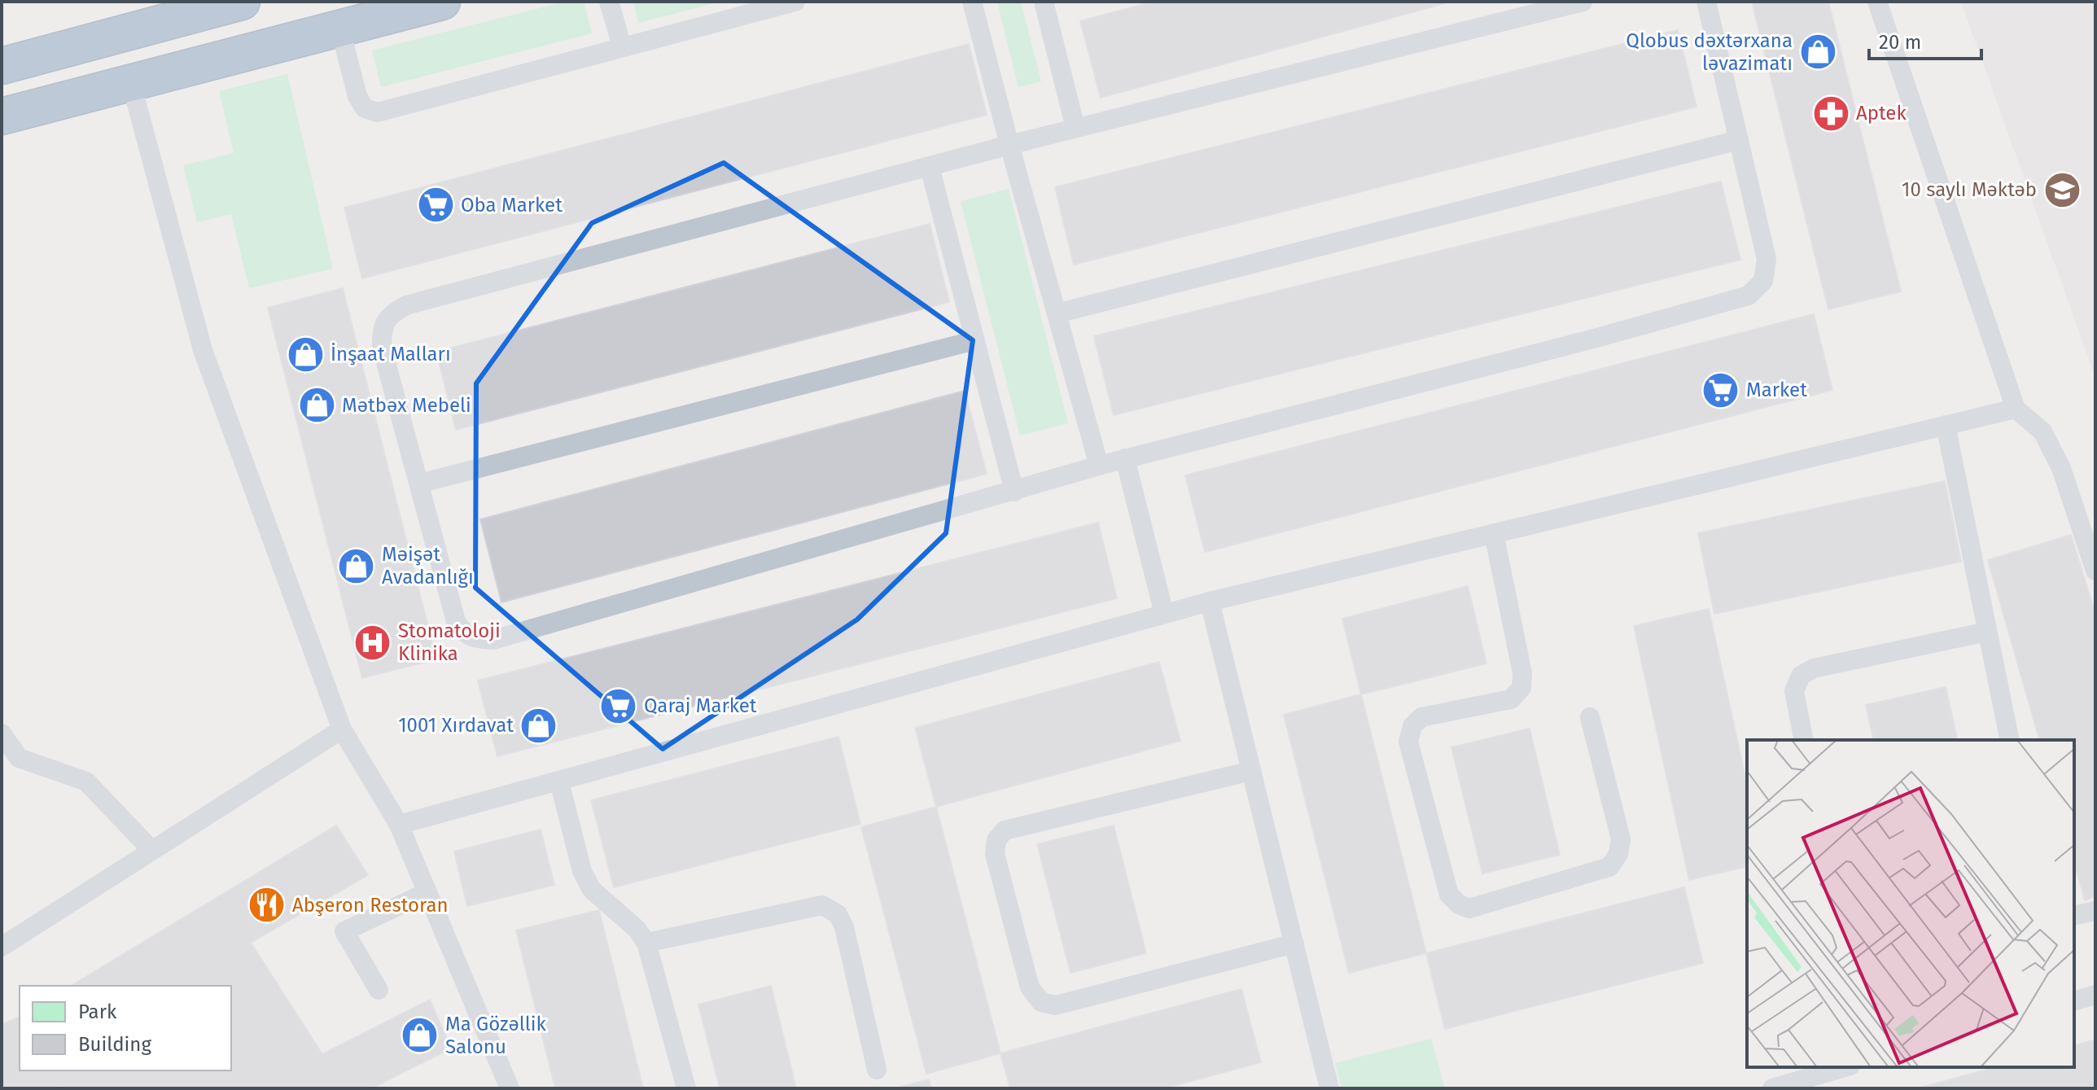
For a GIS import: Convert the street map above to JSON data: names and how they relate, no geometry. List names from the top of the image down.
{
  "places": {
    "shop": [
      "Qlobus dəxtərxana ləvazimatı",
      "İnşaat Malları",
      "Mətbəx Mebeli",
      "Məişət Avadanlığı",
      "1001 Xırdavat",
      "Ma Gözəllik Salonu"
    ],
    "pharmacy": ["Aptek"],
    "school or university": ["10 saylı Məktəb"],
    "supermarket": ["Oba Market", "Market", "Qaraj Market"],
    "hospital": ["Stomatoloji Klinika"],
    "restaurant": ["Abşeron Restoran"]
  },
  "legend": ["Park", "Building"],
  "scale_bar": "20 m"
}
